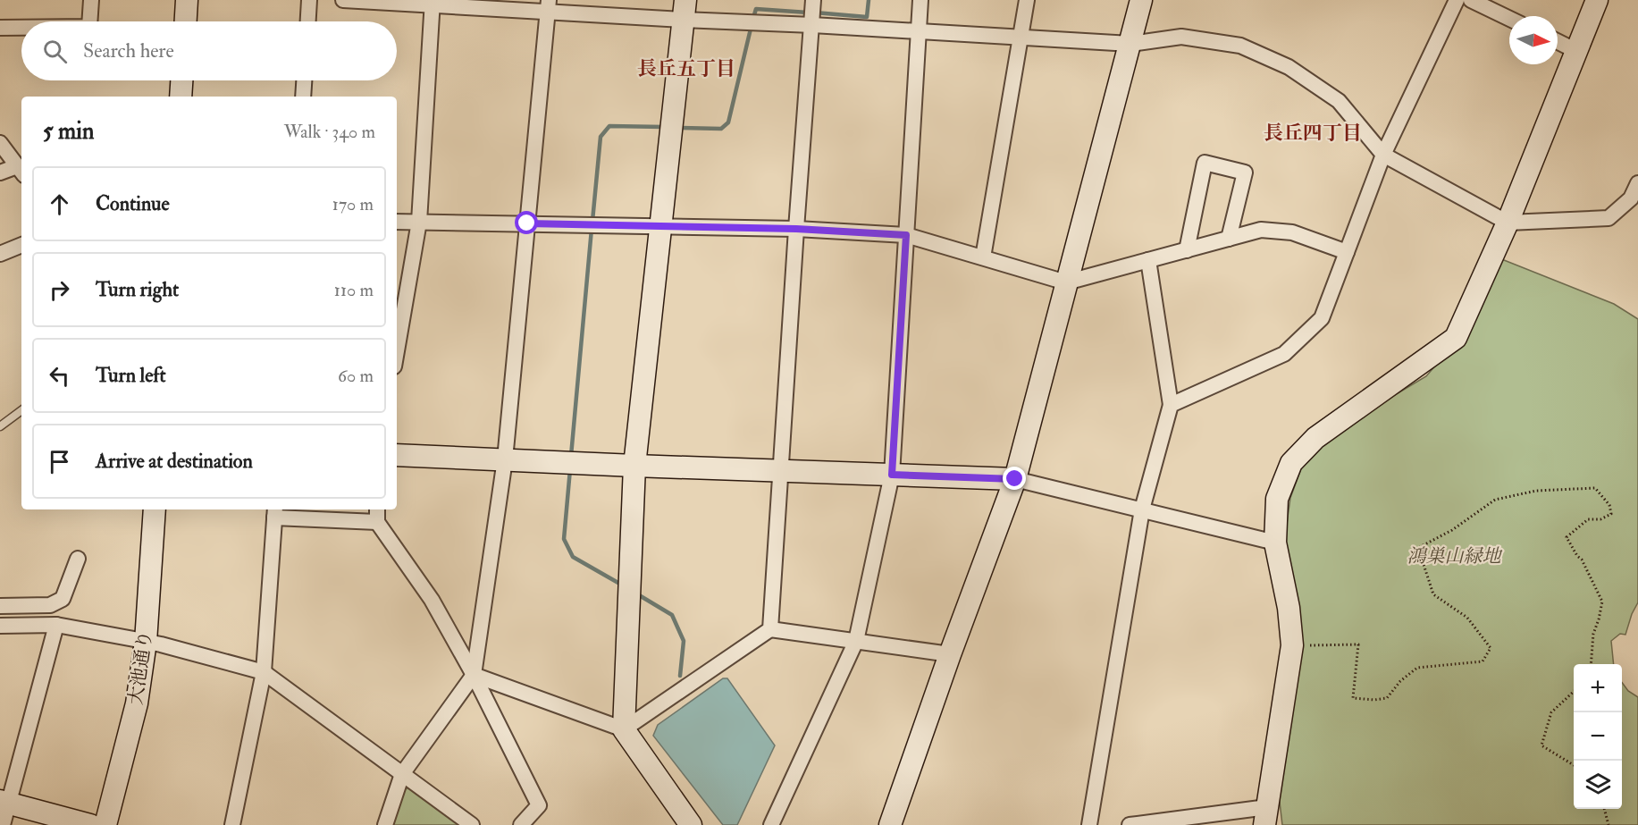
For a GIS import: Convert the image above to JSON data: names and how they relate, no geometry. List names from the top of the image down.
{
  "streets": {
    "street": ["大池通り"]
  },
  "districts": ["長丘五丁目", "長丘四丁目"],
  "parks": ["鴻巣山緑地"],
  "north": "right",
  "page": {
    "search": "Search here",
    "heading": ["5 min", "Walk · 340 m"],
    "list": [
      ["Continue", "170 m"],
      ["Turn right", "110 m"],
      ["Turn left", "60 m"],
      "Arrive at destination"
    ],
    "map_buttons": ["+", "−"]
  }
}
